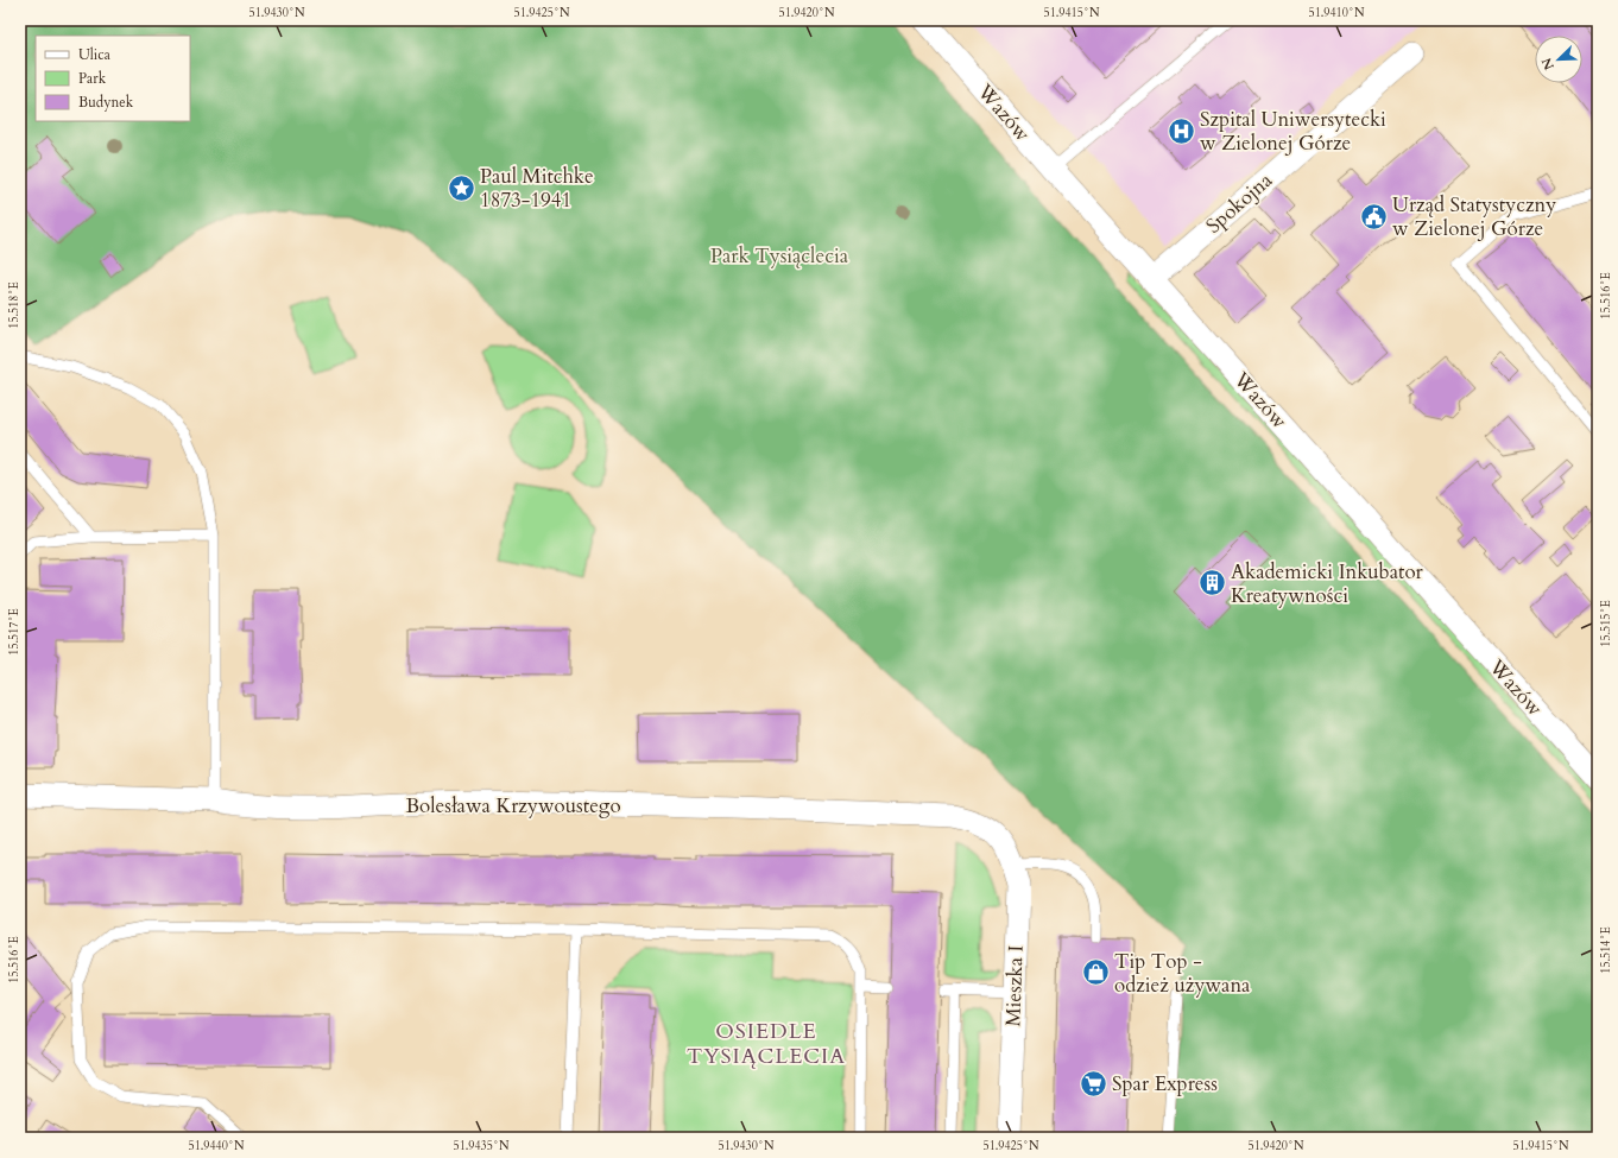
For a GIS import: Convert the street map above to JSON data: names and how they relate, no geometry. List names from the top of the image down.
{
  "streets": {
    "street": [
      "Wazów",
      "Spokojna",
      "Bolesława Krzywoustego",
      "Mieszka I"
    ]
  },
  "crossings": [
    ["Wazów", "Spokojna"],
    ["Bolesława Krzywoustego", "Mieszka I"]
  ],
  "districts": ["OSIEDLE TYSIĄCLECIA"],
  "parks": ["Park Tysiąclecia"],
  "places": {
    "hospital": ["Szpital Uniwersytecki w Zielonej Górze"],
    "place": ["Paul Mitchke 1873-1941"],
    "public building": ["Urząd Statystyczny w Zielonej Górze"],
    "building": ["Akademicki Inkubator Kreatywności"],
    "shop": ["Tip Top - odzież używana"],
    "supermarket": ["Spar Express"]
  },
  "legend": ["Ulica", "Park", "Budynek"],
  "north": "bottom left",
  "coordinates": [
    "51.9430°N",
    "51.9425°N",
    "51.9420°N",
    "51.9415°N",
    "51.9410°N",
    "15.516°E",
    "15.518°E",
    "15.515°E",
    "15.517°E",
    "15.514°E",
    "51.9440°N",
    "51.9435°N"
  ]
}
